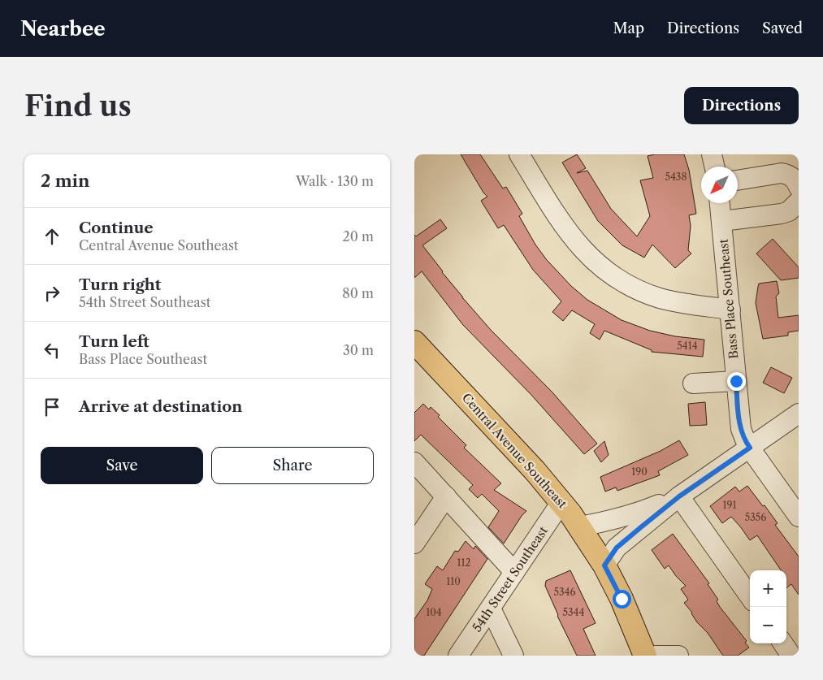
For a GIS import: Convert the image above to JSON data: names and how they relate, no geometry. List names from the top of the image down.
{
  "streets": {
    "main road": ["Central Avenue Southeast"],
    "street": ["Bass Place Southeast", "54th Street Southeast"]
  },
  "crossings": [
    ["Central Avenue Southeast", "54th Street Southeast"]
  ],
  "house_numbers": [
    "5438",
    "5414",
    "190",
    "191",
    "5356",
    "112",
    "110",
    "5346",
    "104",
    "5344"
  ],
  "north": "bottom left",
  "page": {
    "header": "Nearbee",
    "nav": ["Map", "Directions", "Saved"],
    "buttons": [
      "Directions",
      ["Save", "Share"]
    ],
    "title": "Find us",
    "heading": ["2 min", "Walk · 130 m"],
    "list": [
      ["Continue", "Central Avenue Southeast", "20 m"],
      ["Turn right", "54th Street Southeast", "80 m"],
      ["Turn left", "Bass Place Southeast", "30 m"],
      "Arrive at destination"
    ],
    "map_buttons": ["+", "−"]
  }
}
